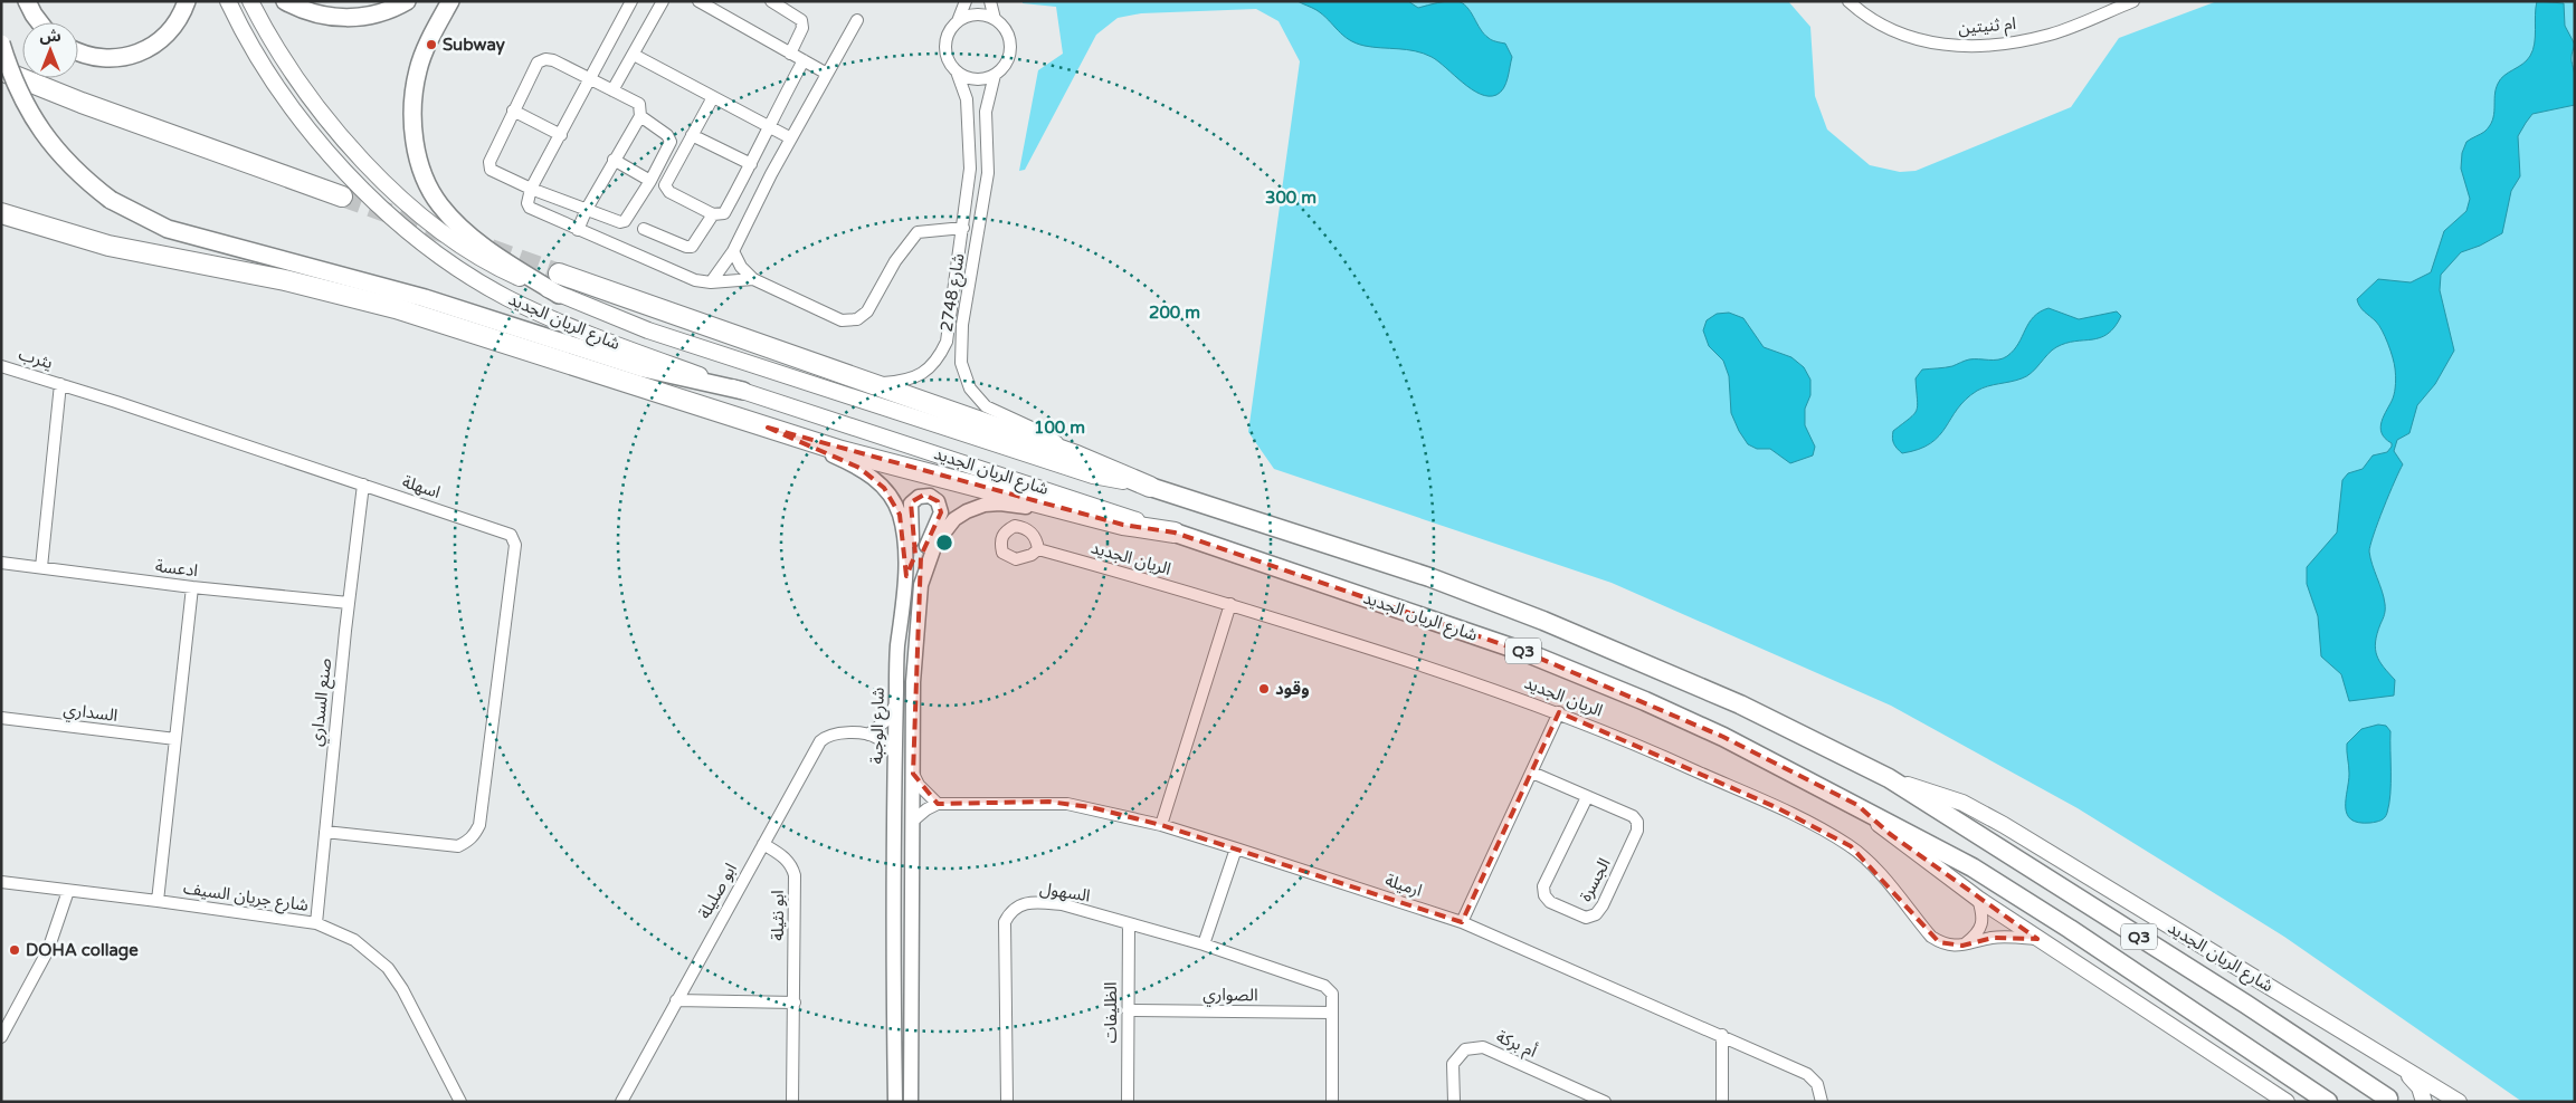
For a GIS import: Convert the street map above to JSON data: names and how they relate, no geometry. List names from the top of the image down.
{
  "streets": {
    "highway": ["شارع الريان الجديد", "Q3"],
    "street": [
      "ام ثنيتين",
      "شارع 2748",
      "يثرب",
      "اسهلة",
      "الريان الجديد",
      "ادعسة",
      "صنع السداري",
      "السداري",
      "شارع الوجبة",
      "الجسرة",
      "ارميلة",
      "ابو صليلة",
      "السهول",
      "شارع جريان السيف",
      "ابو نثيلة",
      "الصواري",
      "الظليفات",
      "أم بركة"
    ]
  },
  "crossings": [
    ["يثرب", "اسهلة"],
    ["اسهلة", "صنع السداري"],
    ["ادعسة", "صنع السداري"],
    ["صنع السداري", "شارع جريان السيف"],
    ["ابو صليلة", "ابو نثيلة"],
    ["السهول", "الصواري"],
    ["السهول", "الظليفات"],
    ["الصواري", "الظليفات"]
  ],
  "places": ["Subway", "وقود", "DOHA collage"],
  "north": "top",
  "rings": ["300 m", "200 m", "100 m"]
}
